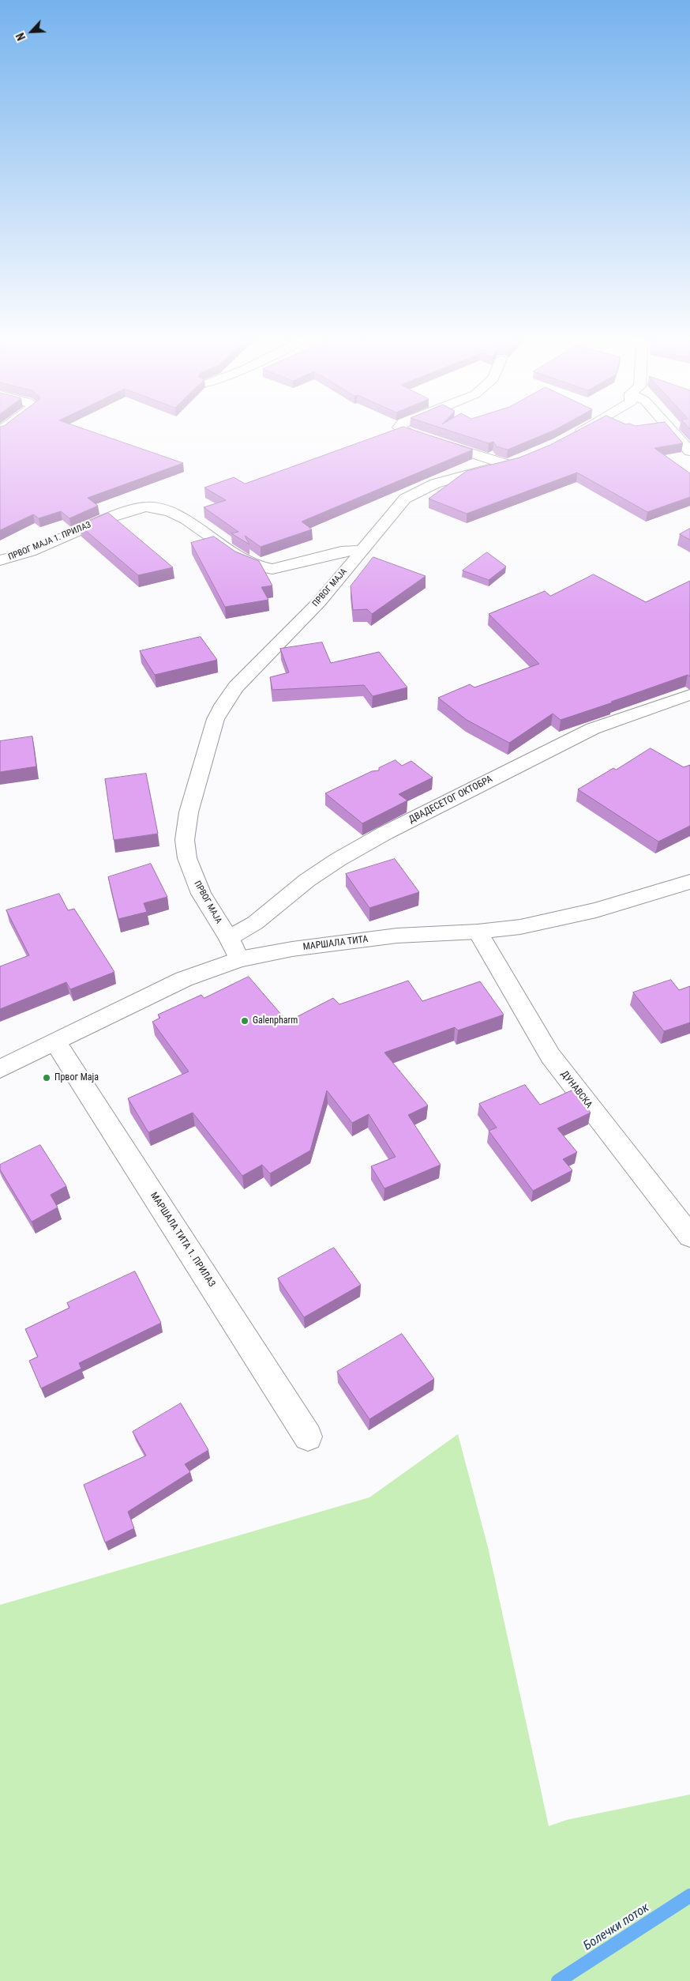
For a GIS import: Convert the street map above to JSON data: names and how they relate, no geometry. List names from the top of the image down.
{
  "streets": {
    "street": [
      "ПРВОГ МАЈА 1. ПРИЛАЗ",
      "ПРВОГ МАЈА",
      "ДВАДЕСЕТОГ ОКТОБРА",
      "МАРШАЛА ТИТА",
      "ДУНАВСКА",
      "МАРШАЛА ТИТА 1. ПРИЛАЗ"
    ]
  },
  "crossings": [
    ["ПРВОГ МАЈА 1. ПРИЛАЗ", "ПРВОГ МАЈА"],
    ["ПРВОГ МАЈА", "ДВАДЕСЕТОГ ОКТОБРА"],
    ["ПРВОГ МАЈА", "МАРШАЛА ТИТА"],
    ["МАРШАЛА ТИТА", "ДУНАВСКА"],
    ["МАРШАЛА ТИТА", "МАРШАЛА ТИТА 1. ПРИЛАЗ"]
  ],
  "water": ["Болечки поток"],
  "places": ["Galenpharm", "Првог Маја"],
  "north": "bottom left"
}
